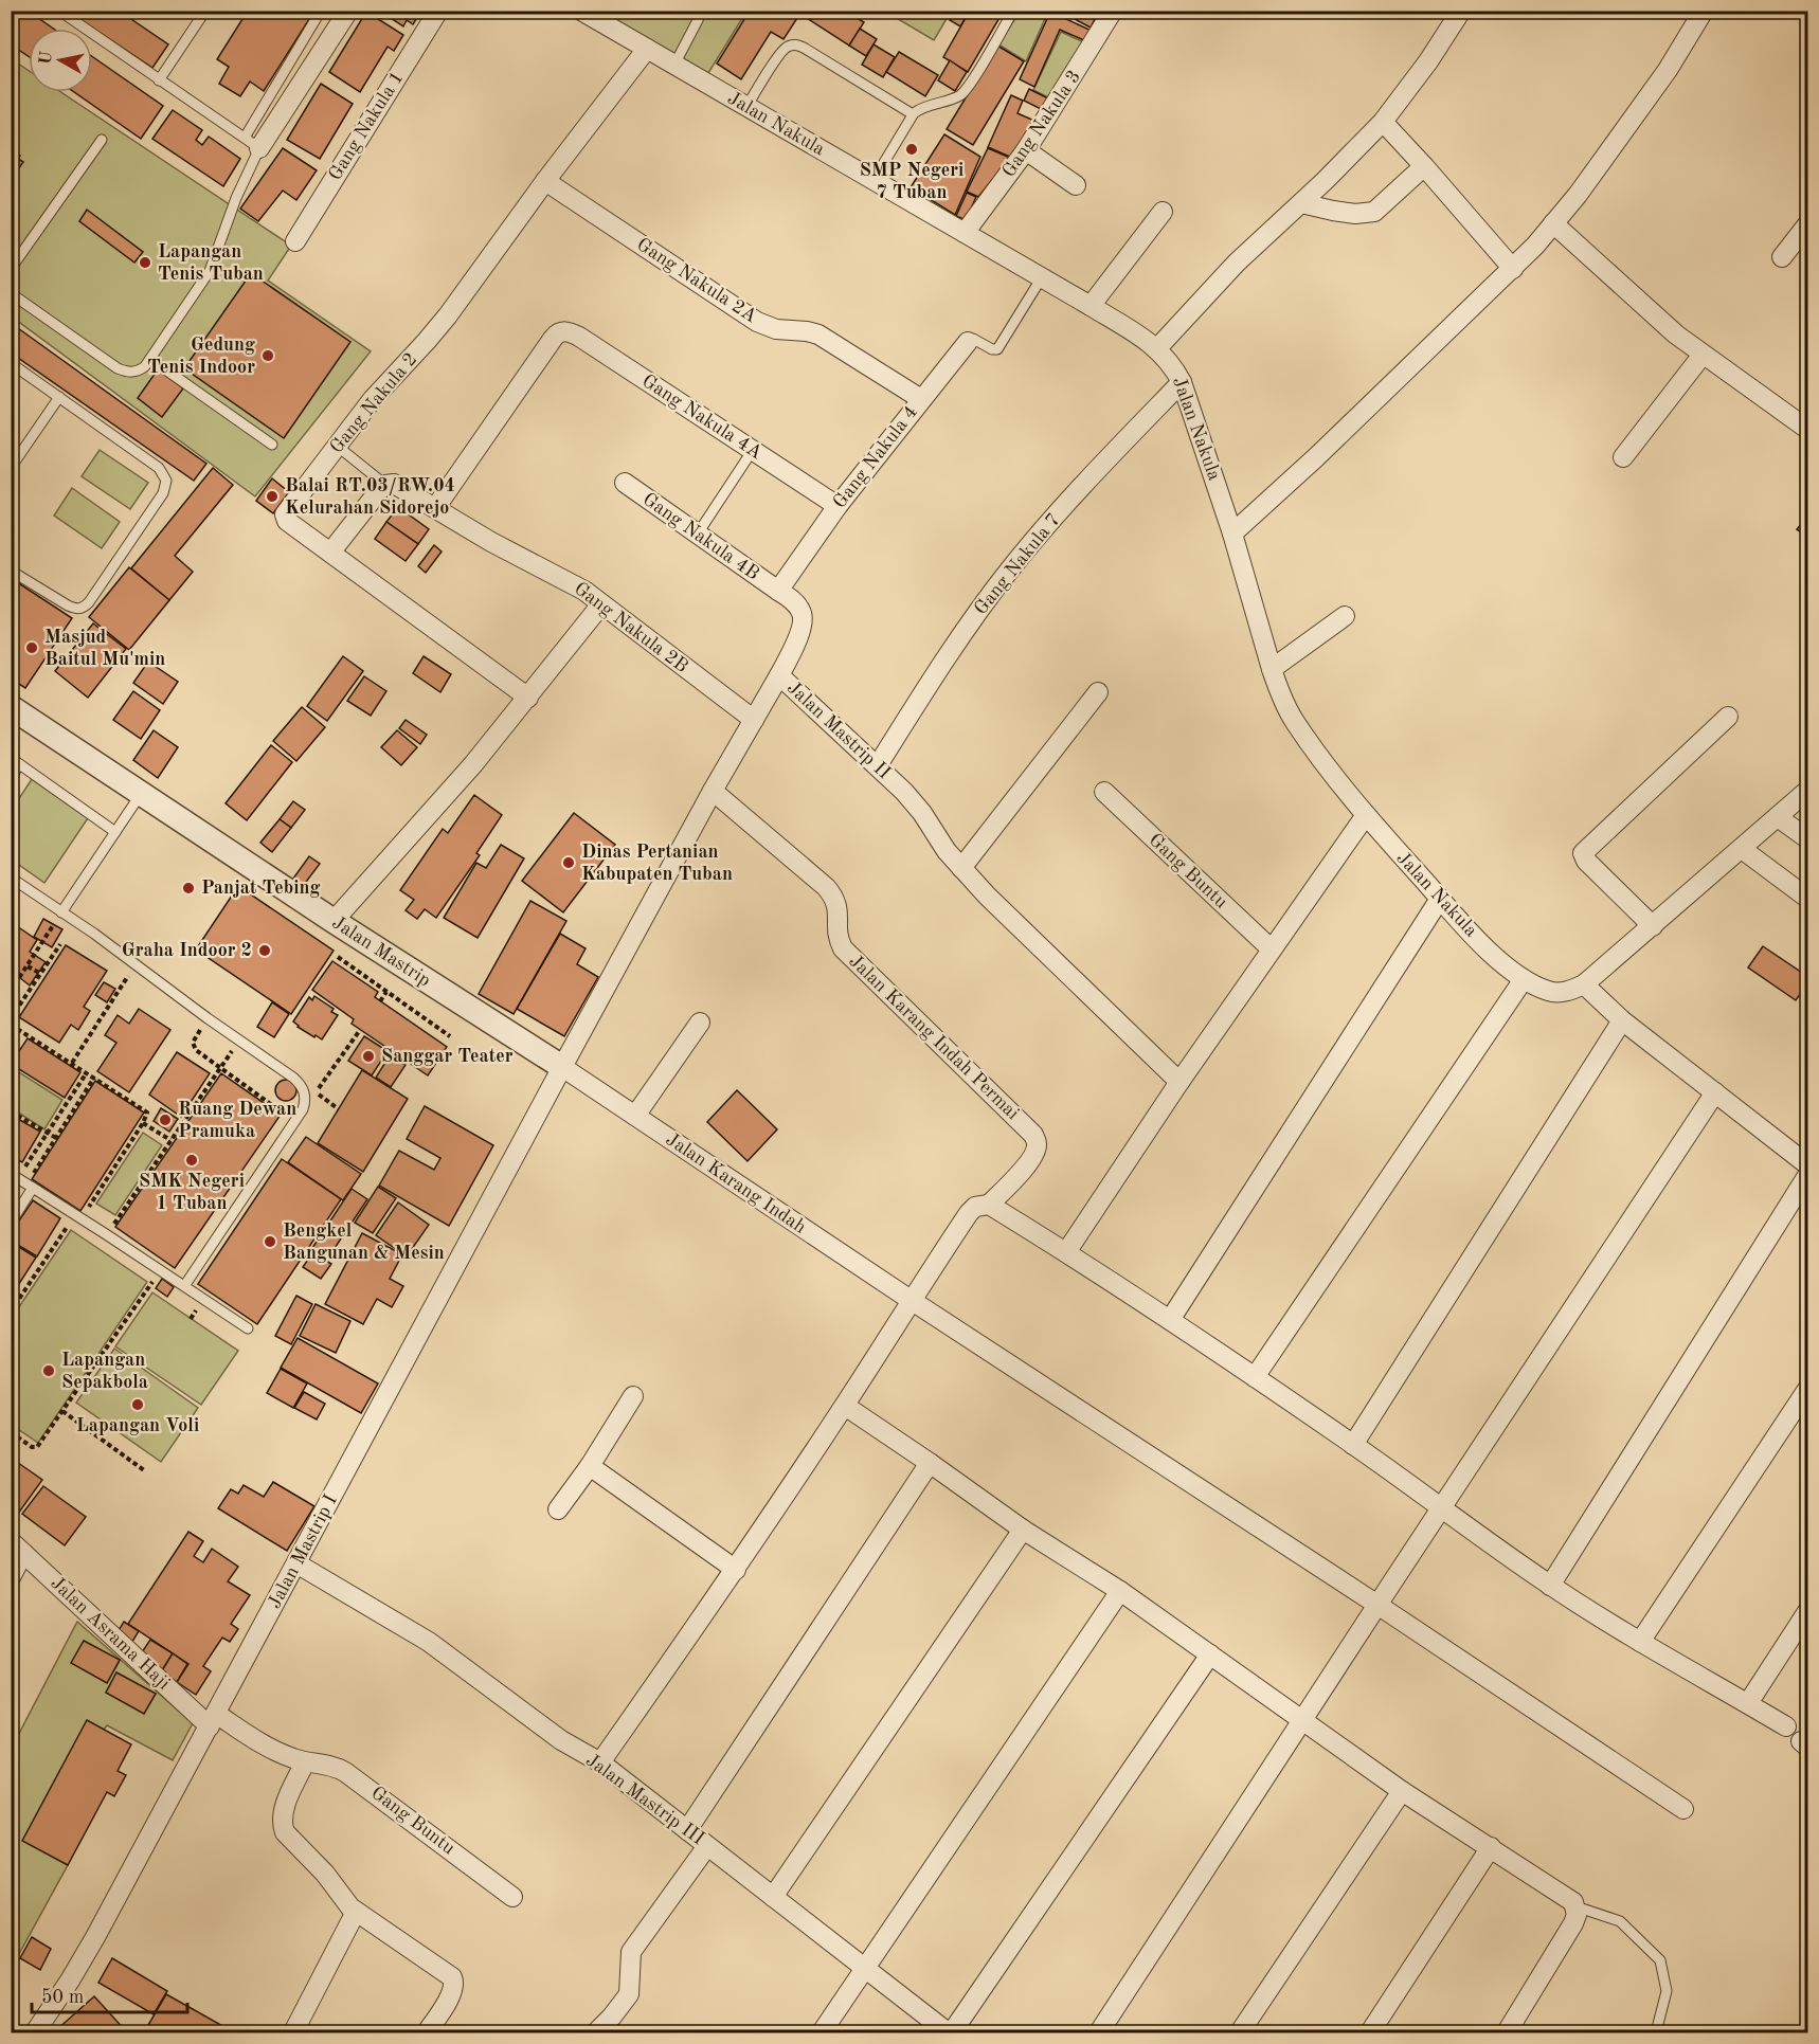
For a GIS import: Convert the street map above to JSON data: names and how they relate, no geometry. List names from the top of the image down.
{
  "streets": {
    "street": [
      "Jalan Nakula",
      "Gang Nakula 3",
      "Gang Nakula 1",
      "Gang Nakula 2A",
      "Gang Nakula 2",
      "Gang Nakula 4A",
      "Gang Nakula 4",
      "Gang Nakula 4B",
      "Gang Nakula 7",
      "Gang Nakula 2B",
      "Jalan Mastrip II",
      "Gang Buntu",
      "Jalan Mastrip",
      "Jalan Karang Indah Permai",
      "Jalan Karang Indah",
      "Jalan Mastrip I",
      "Jalan Asrama Haji",
      "Jalan Mastrip III"
    ]
  },
  "crossings": [
    ["Jalan Nakula", "Gang Nakula 3"],
    ["Jalan Nakula", "Gang Nakula 2"],
    ["Jalan Nakula", "Gang Nakula 4"],
    ["Jalan Nakula", "Gang Nakula 7"],
    ["Gang Nakula 2A", "Gang Nakula 2"],
    ["Gang Nakula 2A", "Gang Nakula 4"],
    ["Gang Nakula 4A", "Gang Nakula 4"],
    ["Gang Nakula 4A", "Gang Nakula 2B"],
    ["Gang Nakula 4", "Gang Nakula 4B"],
    ["Gang Nakula 7", "Jalan Mastrip II"],
    ["Gang Nakula 2B", "Jalan Mastrip II"],
    ["Jalan Mastrip II", "Jalan Mastrip"],
    ["Jalan Mastrip II", "Jalan Karang Indah Permai"],
    ["Jalan Mastrip II", "Jalan Karang Indah"],
    ["Jalan Mastrip II", "Jalan Mastrip I"],
    ["Gang Buntu", "Jalan Asrama Haji"],
    ["Jalan Mastrip", "Jalan Karang Indah"],
    ["Jalan Mastrip", "Jalan Mastrip I"],
    ["Jalan Karang Indah Permai", "Jalan Karang Indah"],
    ["Jalan Karang Indah Permai", "Jalan Mastrip III"],
    ["Jalan Karang Indah", "Jalan Mastrip I"],
    ["Jalan Mastrip I", "Jalan Asrama Haji"],
    ["Jalan Mastrip I", "Jalan Mastrip III"]
  ],
  "places": [
    "SMP Negeri 7 Tuban",
    "Lapangan Tenis Tuban",
    "Gedung Tenis Indoor",
    "Balai RT.03/RW.04 Kelurahan Sidorejo",
    "Masjud Baitul Mu'min",
    "Dinas Pertanian Kabupaten Tuban",
    "Panjat Tebing",
    "Graha Indoor 2",
    "Sanggar Teater",
    "Ruang Dewan Pramuka",
    "SMK Negeri 1 Tuban",
    "Bengkel Bangunan & Mesin",
    "Lapangan Sepakbola",
    "Lapangan Voli"
  ],
  "scale_bar": "50 m",
  "north": "left"
}
